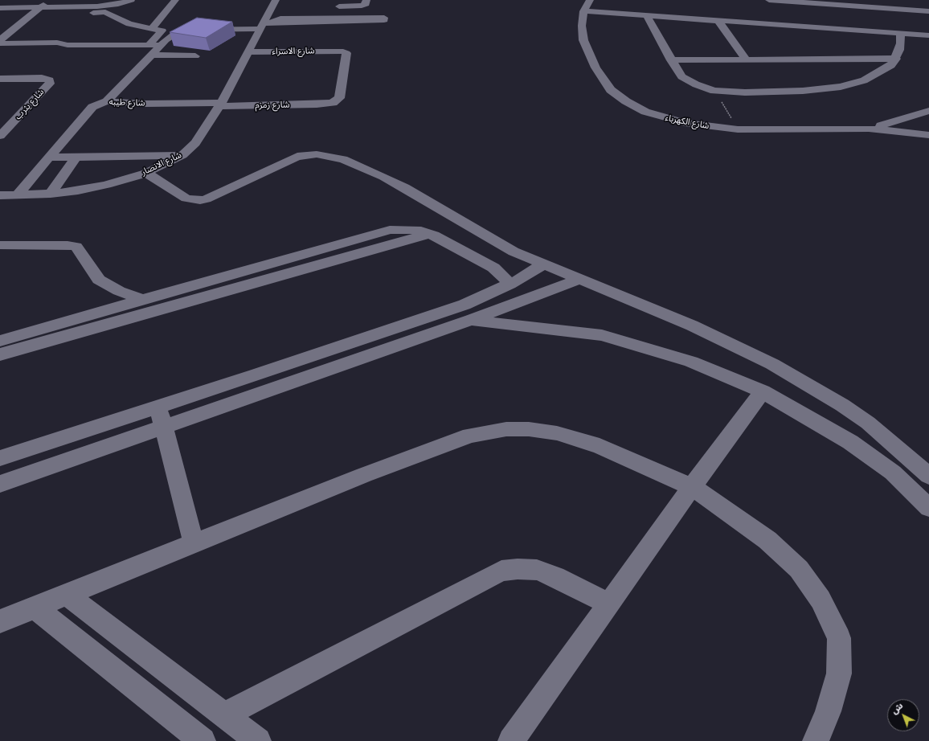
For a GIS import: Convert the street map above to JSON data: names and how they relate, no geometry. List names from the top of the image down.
{
  "streets": {
    "street": [
      "شارع الاسراء",
      "شارع طيبه",
      "شارع يثرب",
      "شارع زمزم",
      "شارع الكهرباء",
      "شارع الانصار"
    ]
  },
  "crossings": [
    ["شارع الاسراء", "شارع زمزم"],
    ["شارع الاسراء", "شارع الانصار"],
    ["شارع طيبه", "شارع زمزم"],
    ["شارع طيبه", "شارع الانصار"],
    ["شارع زمزم", "شارع الانصار"]
  ],
  "north": "top left"
}
